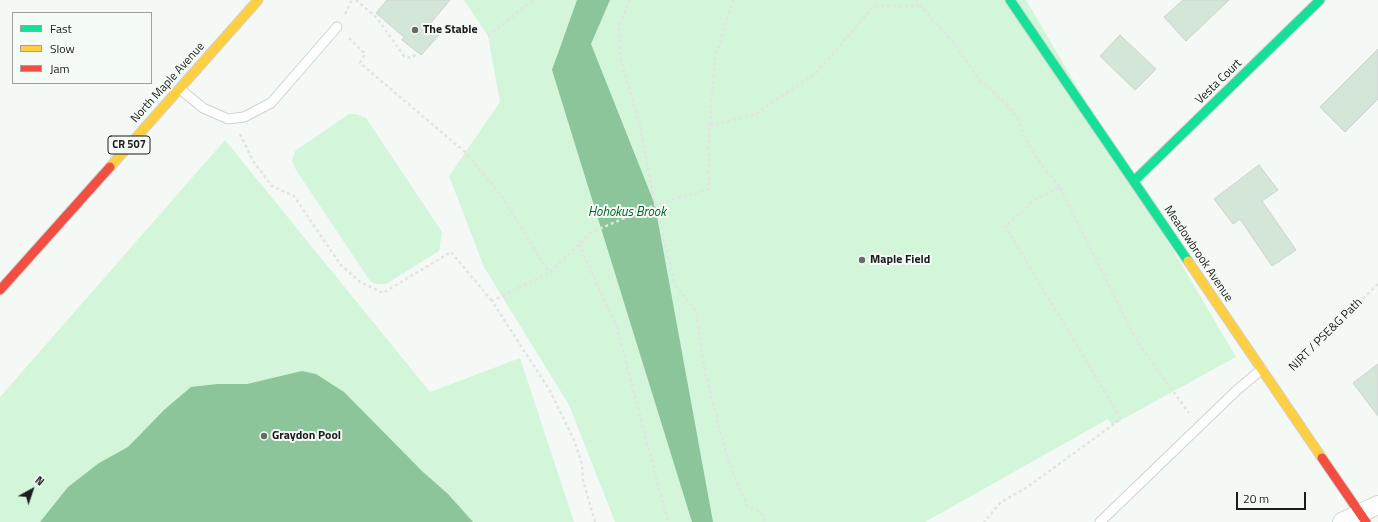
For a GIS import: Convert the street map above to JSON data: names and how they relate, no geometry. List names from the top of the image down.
{
  "streets": {
    "street": [
      "Vesta Court",
      "North Maple Avenue",
      "CR 507",
      "Meadowbrook Avenue"
    ],
    "path": ["NJRT / PSE&G Path"]
  },
  "crossings": [
    ["Vesta Court", "Meadowbrook Avenue"],
    ["Meadowbrook Avenue", "NJRT / PSE&G Path"]
  ],
  "water": ["Hohokus Brook"],
  "places": ["The Stable", "Maple Field", "Graydon Pool"],
  "legend": ["Fast", "Slow", "Jam"],
  "scale_bar": "20 m",
  "north": "top right"
}
